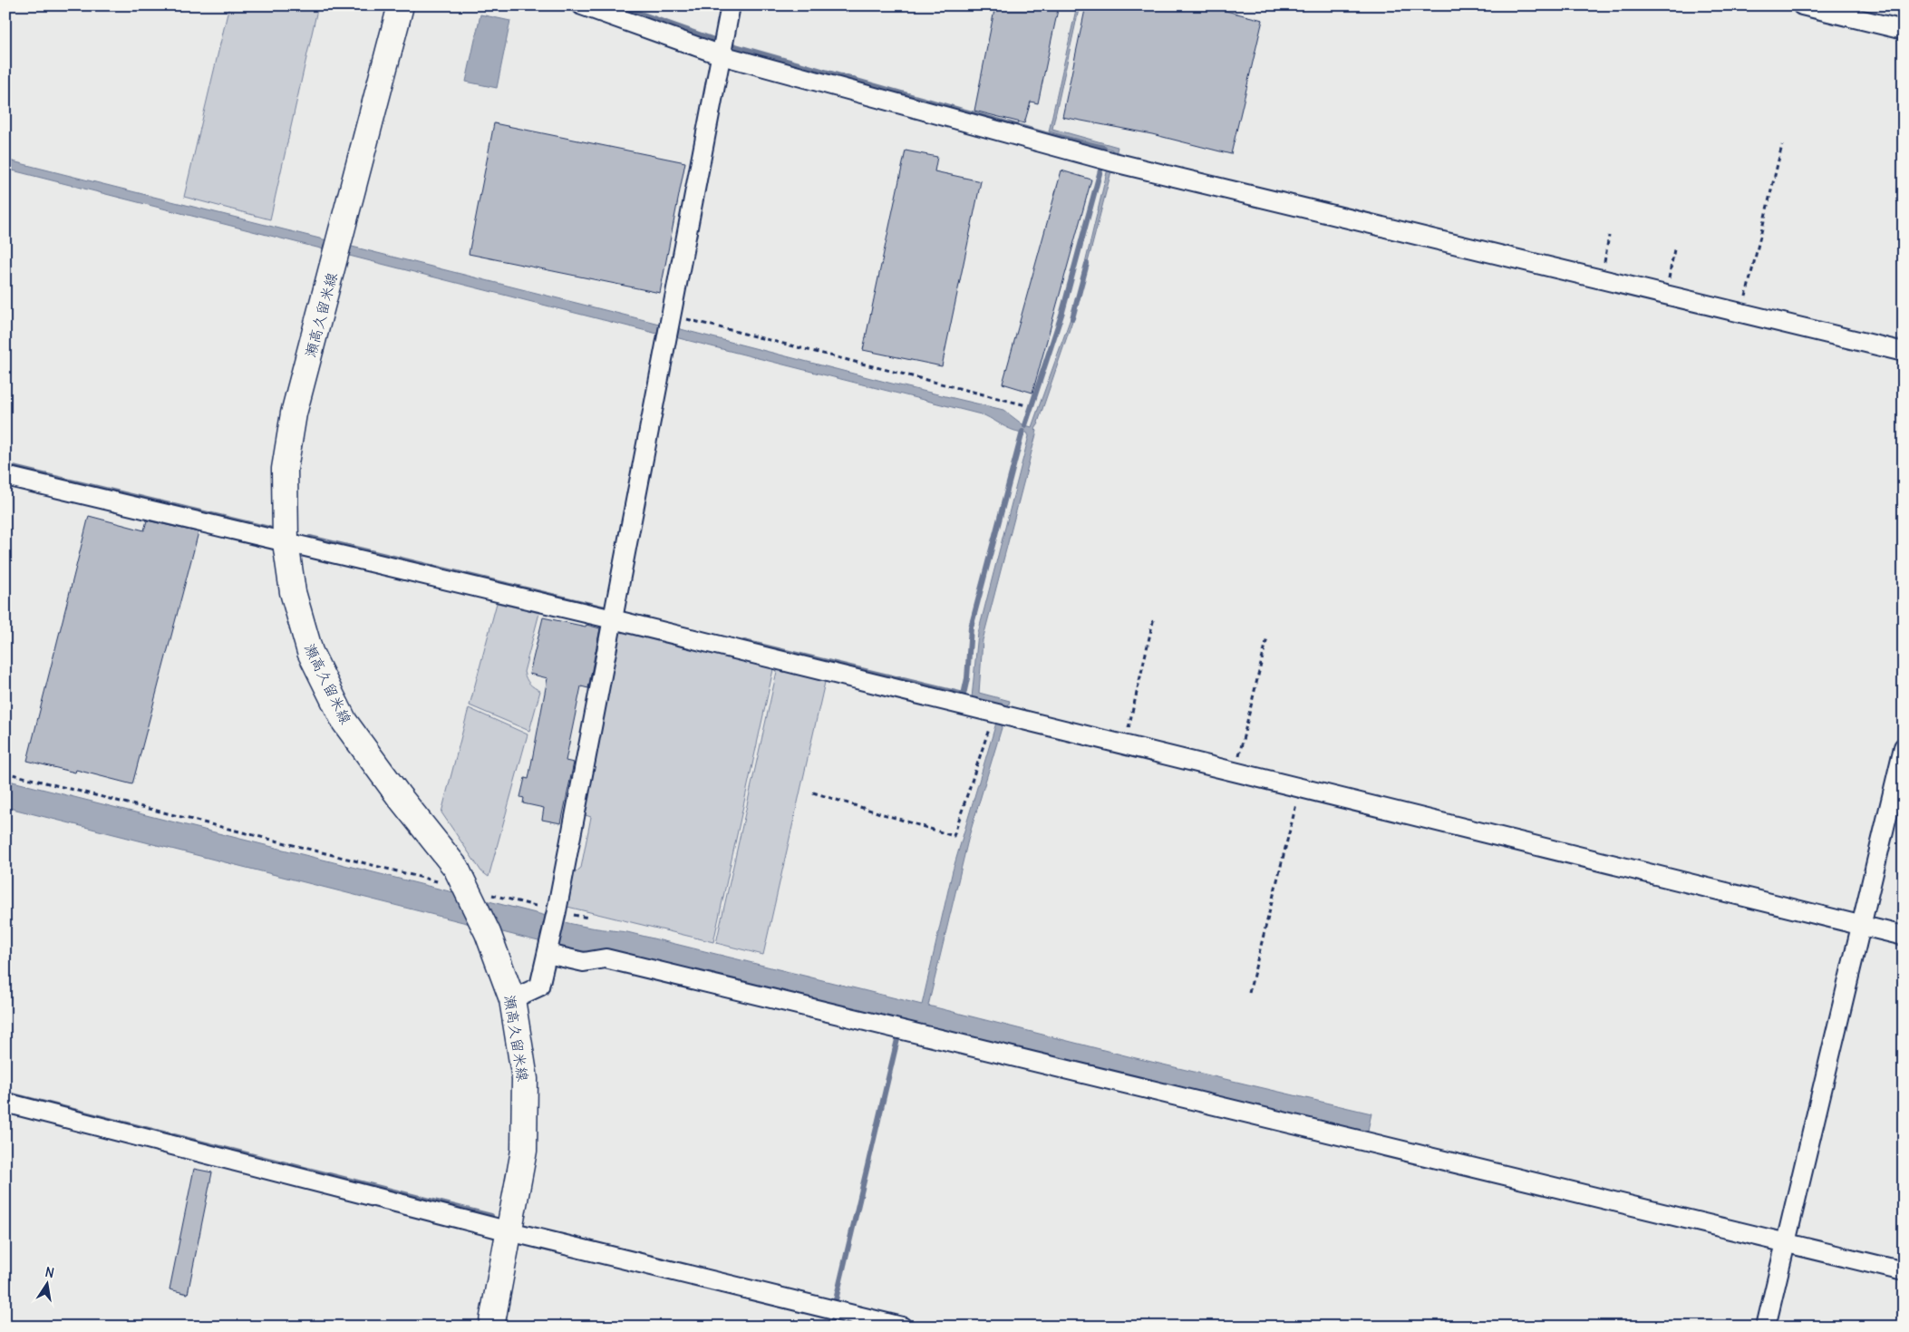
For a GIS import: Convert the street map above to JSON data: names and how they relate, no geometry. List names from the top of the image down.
{
  "streets": {
    "main road": ["瀬高久留米線"]
  },
  "north": "top"
}
